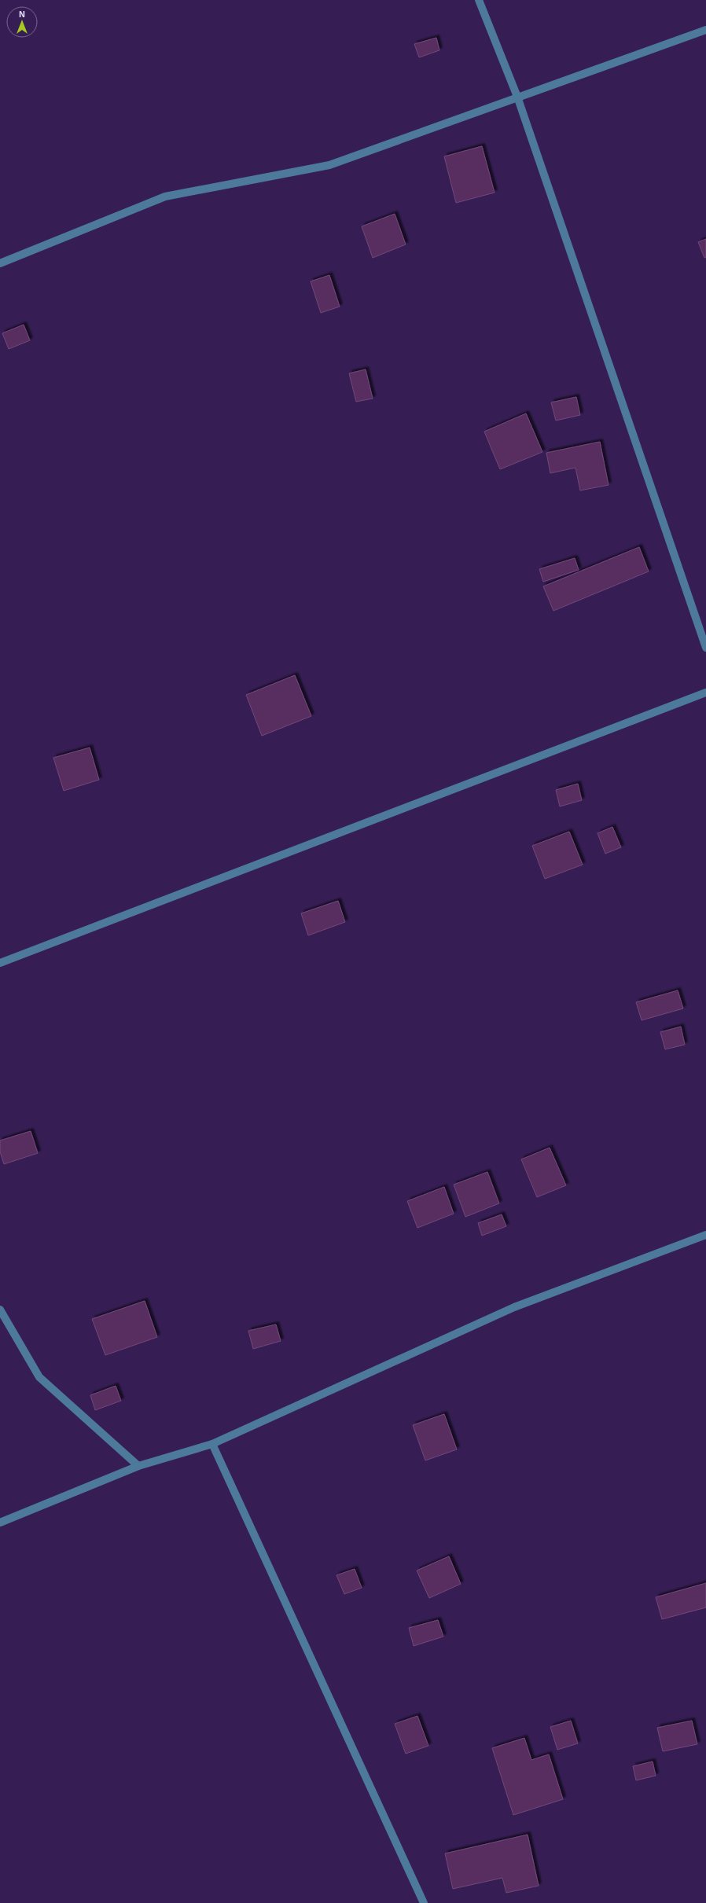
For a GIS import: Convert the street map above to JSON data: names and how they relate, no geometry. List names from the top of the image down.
{
  "north": "top"
}
